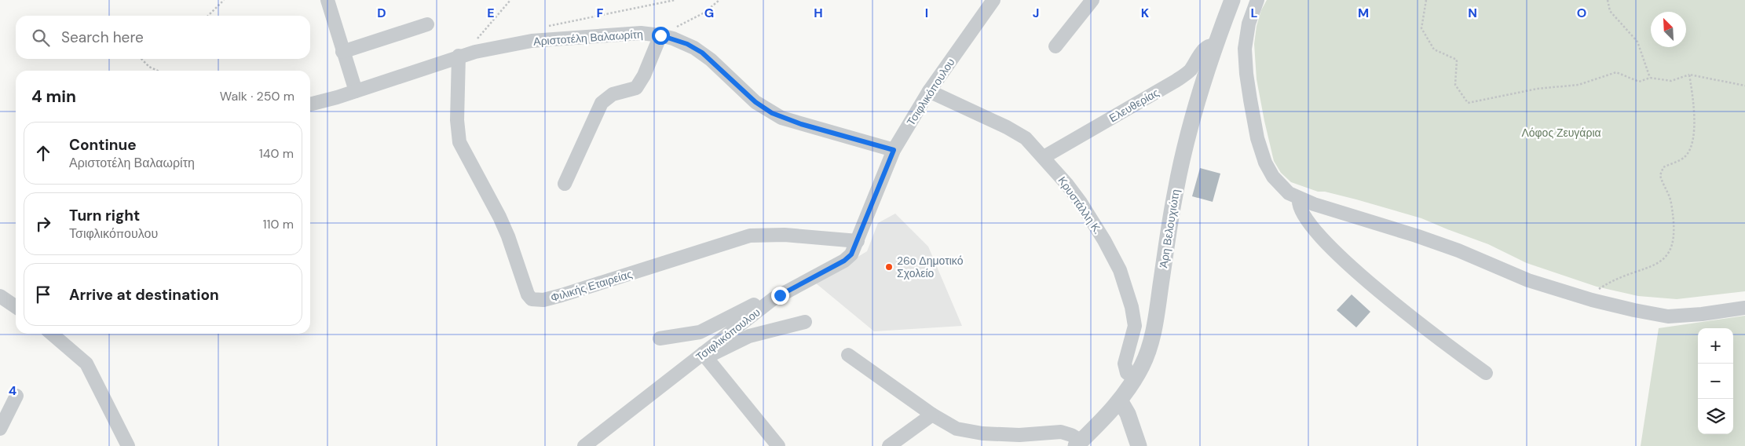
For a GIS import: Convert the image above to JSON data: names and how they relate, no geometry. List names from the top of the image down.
{
  "streets": {
    "street": [
      "Αριστοτέλη Βαλαωρίτη",
      "Τσιφλικόπουλου",
      "Ελευθερίας",
      "Κρυστάλλη Κ.",
      "Άρη Βελουχιώτη",
      "Φιλικής Εταιρείας"
    ]
  },
  "crossings": [
    ["Αριστοτέλη Βαλαωρίτη", "Τσιφλικόπουλου"],
    ["Αριστοτέλη Βαλαωρίτη", "Φιλικής Εταιρείας"],
    ["Τσιφλικόπουλου", "Κρυστάλλη Κ."],
    ["Τσιφλικόπουλου", "Φιλικής Εταιρείας"],
    ["Ελευθερίας", "Κρυστάλλη Κ."],
    ["Ελευθερίας", "Άρη Βελουχιώτη"],
    ["Κρυστάλλη Κ.", "Άρη Βελουχιώτη"]
  ],
  "parks": ["Λόφος Ζευγάρια"],
  "places": ["26ο Δημοτικό Σχολείο"],
  "north": "top left",
  "page": {
    "search": "Search here",
    "heading": ["4 min", "Walk · 250 m"],
    "list": [
      ["Continue", "Αριστοτέλη Βαλαωρίτη", "140 m"],
      ["Turn right", "Τσιφλικόπουλου", "110 m"],
      "Arrive at destination"
    ],
    "map_buttons": ["+", "−"]
  },
  "grid": {
    "columns": [
      "D",
      "E",
      "F",
      "G",
      "H",
      "I",
      "J",
      "K",
      "L",
      "M",
      "N",
      "O"
    ],
    "rows": ["4"]
  }
}
